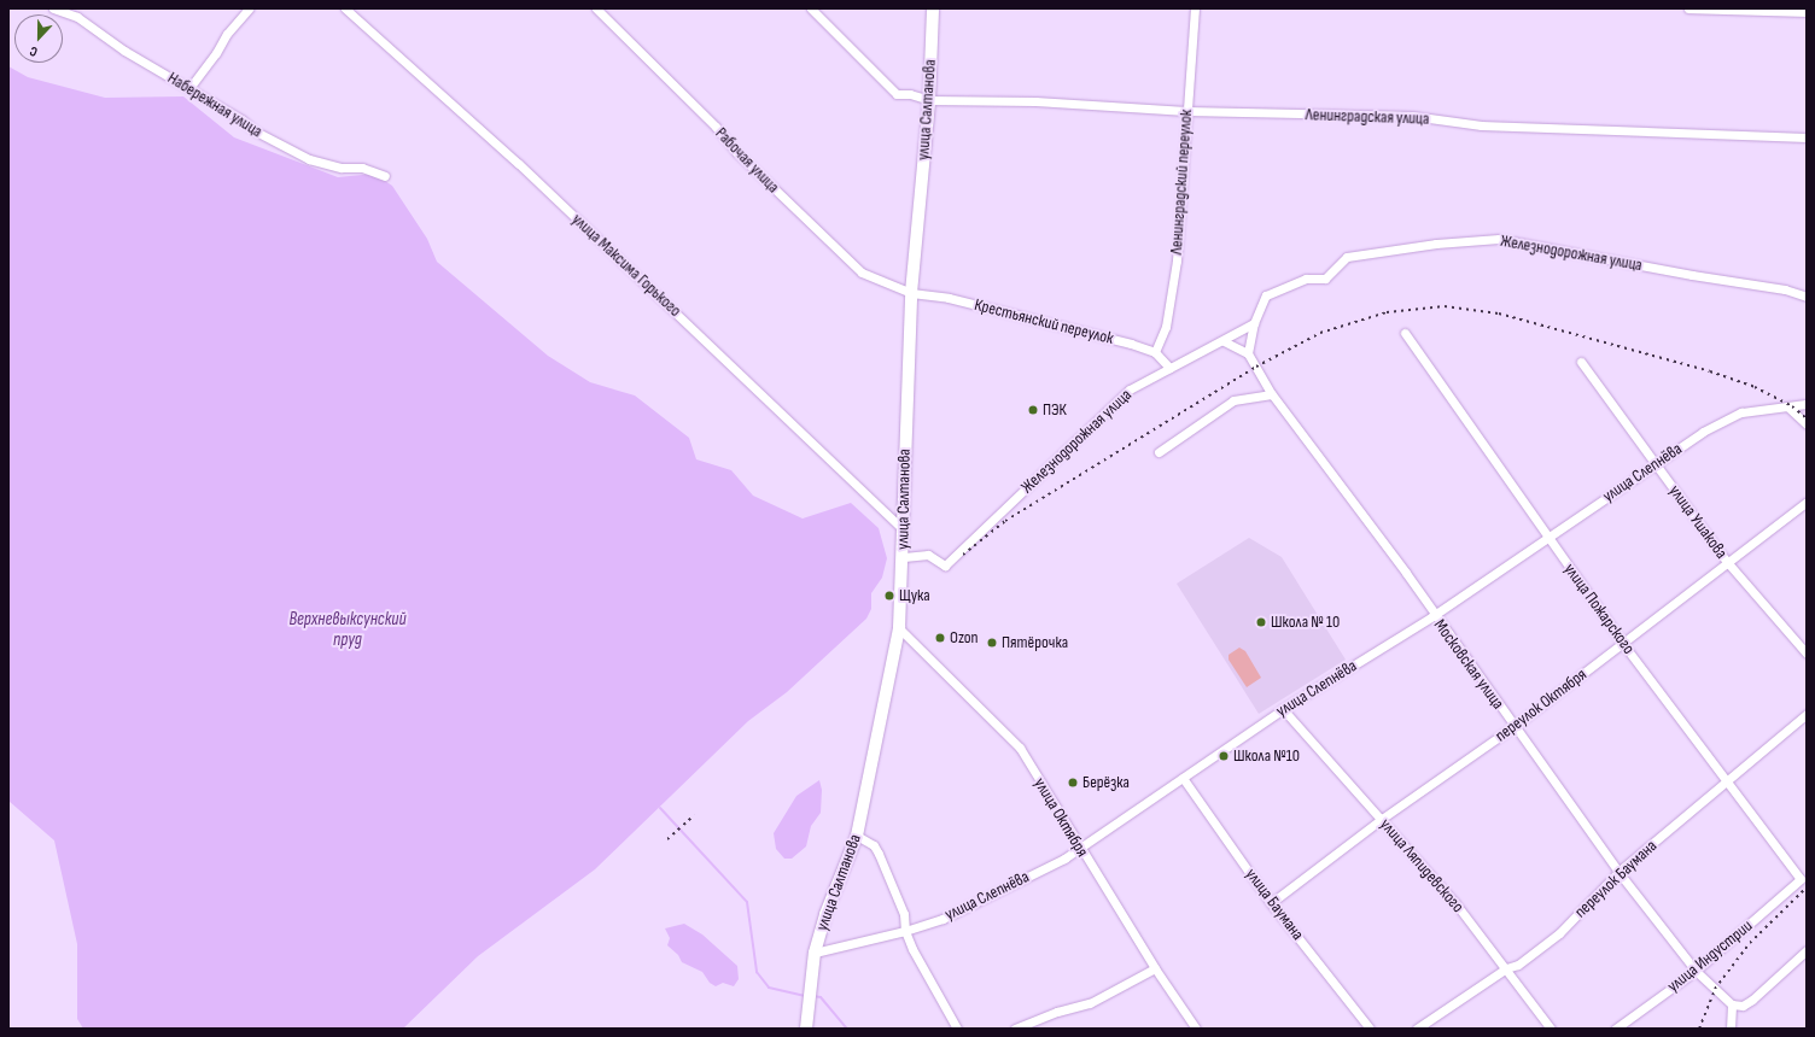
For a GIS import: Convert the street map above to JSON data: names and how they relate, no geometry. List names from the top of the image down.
{
  "streets": {
    "main road": ["улица Салтанова"],
    "street": [
      "Набережная улица",
      "Ленинградская улица",
      "Рабочая улица",
      "Ленинградский переулок",
      "Железнодорожная улица",
      "улица Максима Горького",
      "Крестьянский переулок",
      "улица Слепнёва",
      "улица Ушакова",
      "улица Пожарского",
      "Московская улица",
      "переулок Октября",
      "улица Октября",
      "улица Ляпидевского",
      "переулок Баумана",
      "улица Баумана",
      "улица Индустрии"
    ]
  },
  "crossings": [
    ["улица Салтанова", "Ленинградская улица"],
    ["улица Салтанова", "Рабочая улица"],
    ["улица Салтанова", "Железнодорожная улица"],
    ["улица Салтанова", "улица Максима Горького"],
    ["улица Салтанова", "Крестьянский переулок"],
    ["улица Салтанова", "улица Слепнёва"],
    ["улица Салтанова", "улица Октября"],
    ["Ленинградская улица", "Ленинградский переулок"],
    ["Рабочая улица", "Крестьянский переулок"],
    ["Ленинградский переулок", "Крестьянский переулок"],
    ["Железнодорожная улица", "Крестьянский переулок"],
    ["улица Слепнёва", "улица Ушакова"],
    ["улица Слепнёва", "улица Пожарского"],
    ["улица Слепнёва", "Московская улица"],
    ["улица Слепнёва", "улица Октября"],
    ["улица Слепнёва", "улица Ляпидевского"],
    ["улица Слепнёва", "улица Баумана"],
    ["улица Ушакова", "переулок Октября"],
    ["улица Пожарского", "переулок Октября"],
    ["улица Пожарского", "переулок Баумана"],
    ["улица Пожарского", "улица Индустрии"],
    ["Московская улица", "переулок Октября"],
    ["Московская улица", "переулок Баумана"],
    ["Московская улица", "улица Индустрии"],
    ["переулок Октября", "улица Ляпидевского"],
    ["переулок Октября", "улица Баумана"],
    ["улица Ляпидевского", "переулок Баумана"]
  ],
  "water": ["Верхневыксунский пруд"],
  "places": [
    "ПЭК",
    "Щука",
    "Школа № 10",
    "Ozon",
    "Пятёрочка",
    "Школа №10",
    "Берёзка"
  ],
  "north": "bottom"
}
